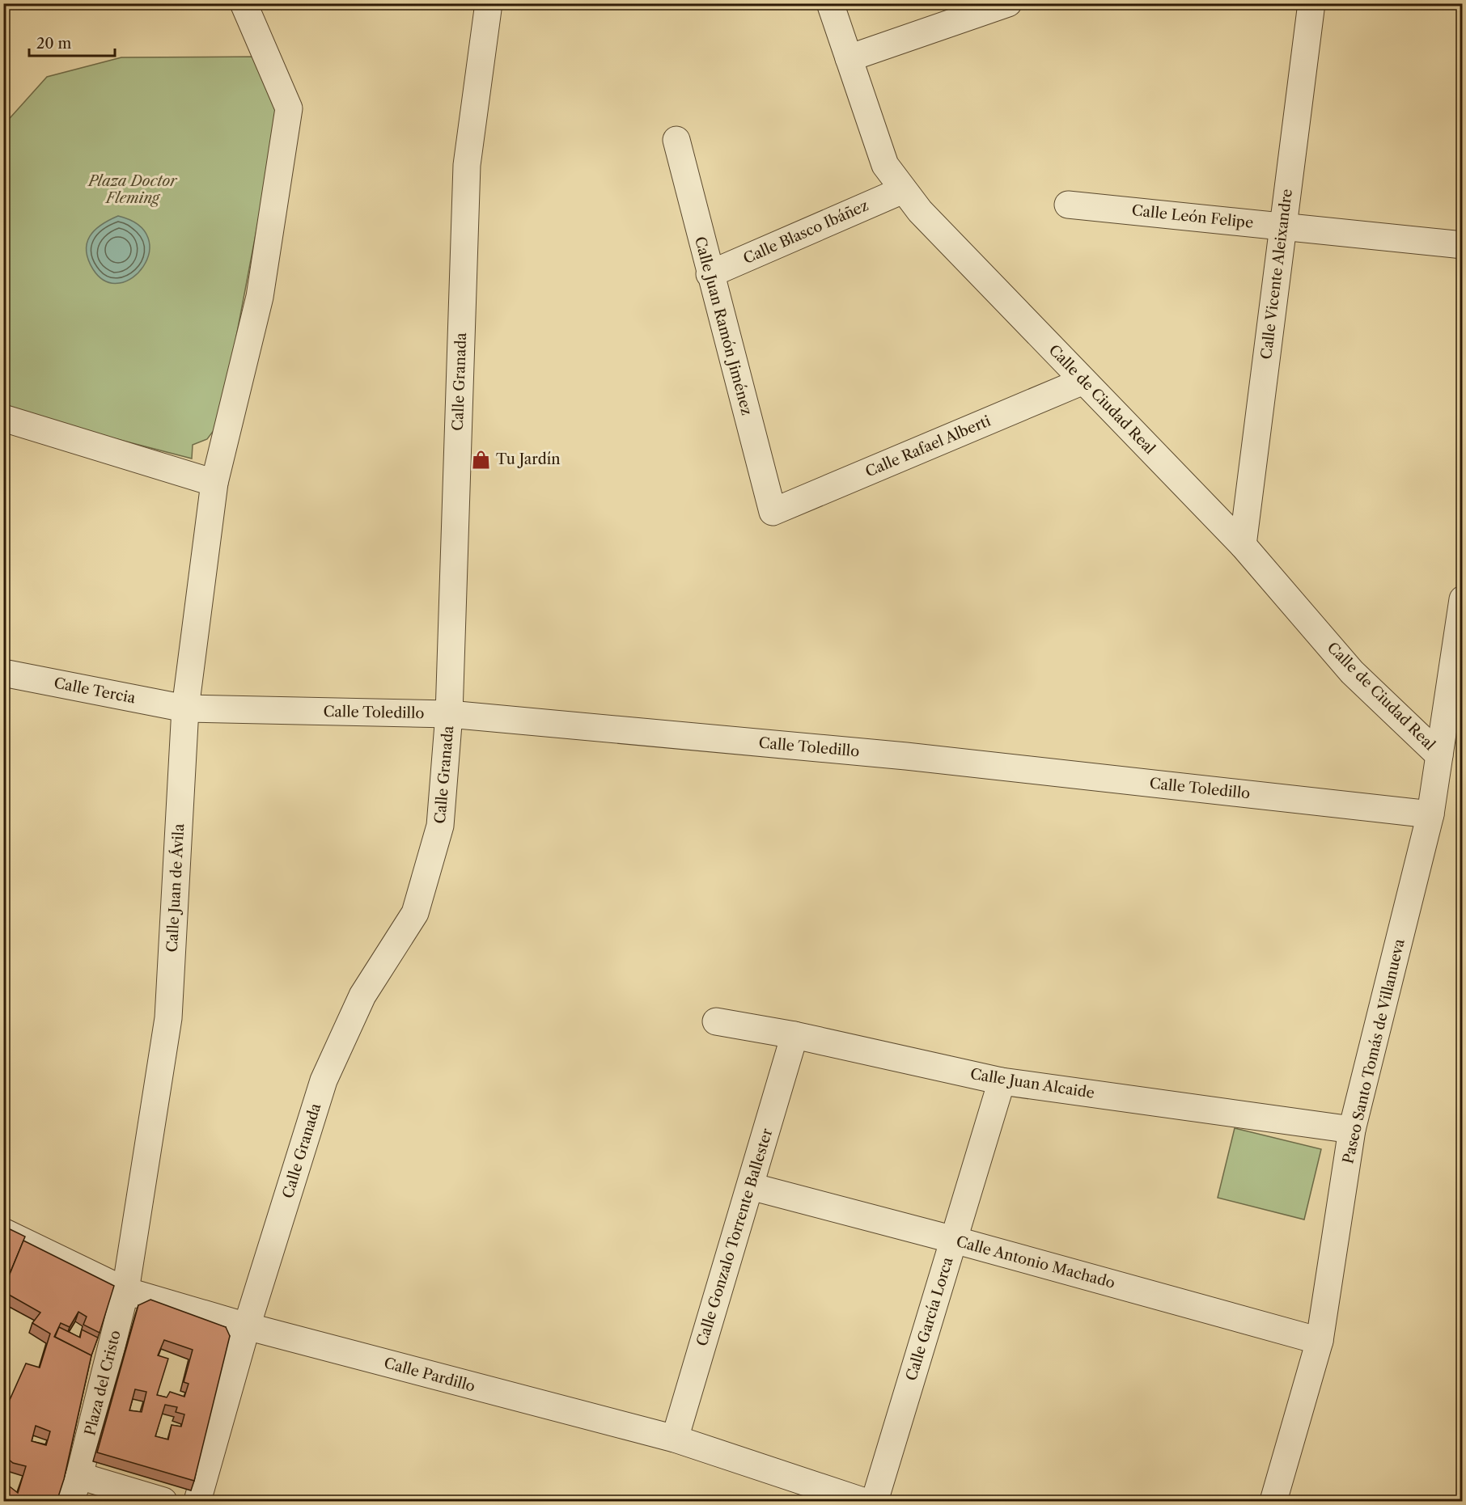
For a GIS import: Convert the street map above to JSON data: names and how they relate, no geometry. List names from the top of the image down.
{
  "streets": {
    "street": [
      "Calle León Felipe",
      "Calle Blasco Ibáñez",
      "Calle Vicente Aleixandre",
      "Calle Juan Ramón Jiménez",
      "Calle Granada",
      "Calle de Ciudad Real",
      "Calle Rafael Alberti",
      "Calle Tercia",
      "Calle Toledillo",
      "Calle Juan de Ávila",
      "Paseo Santo Tomás de Villanueva",
      "Calle Juan Alcaide",
      "Calle Gonzalo Torrente Ballester",
      "Calle Antonio Machado",
      "Calle García Lorca",
      "Calle Pardillo",
      "Plaza del Cristo"
    ]
  },
  "crossings": [
    ["Calle León Felipe", "Calle Vicente Aleixandre"],
    ["Calle Blasco Ibáñez", "Calle Juan Ramón Jiménez"],
    ["Calle Blasco Ibáñez", "Calle de Ciudad Real"],
    ["Calle Vicente Aleixandre", "Calle de Ciudad Real"],
    ["Calle Juan Ramón Jiménez", "Calle Rafael Alberti"],
    ["Calle Granada", "Calle Toledillo"],
    ["Calle Granada", "Calle Pardillo"],
    ["Calle de Ciudad Real", "Calle Rafael Alberti"],
    ["Calle de Ciudad Real", "Paseo Santo Tomás de Villanueva"],
    ["Calle Tercia", "Calle Toledillo"],
    ["Calle Tercia", "Calle Juan de Ávila"],
    ["Calle Toledillo", "Calle Juan de Ávila"],
    ["Calle Toledillo", "Paseo Santo Tomás de Villanueva"],
    ["Calle Juan de Ávila", "Calle Pardillo"],
    ["Calle Juan de Ávila", "Plaza del Cristo"],
    ["Paseo Santo Tomás de Villanueva", "Calle Juan Alcaide"],
    ["Paseo Santo Tomás de Villanueva", "Calle Antonio Machado"],
    ["Calle Juan Alcaide", "Calle Gonzalo Torrente Ballester"],
    ["Calle Juan Alcaide", "Calle García Lorca"],
    ["Calle Gonzalo Torrente Ballester", "Calle Antonio Machado"],
    ["Calle Gonzalo Torrente Ballester", "Calle Pardillo"],
    ["Calle Antonio Machado", "Calle García Lorca"],
    ["Calle Pardillo", "Plaza del Cristo"]
  ],
  "parks": ["Plaza Doctor Fleming"],
  "places": {
    "shop": ["Tu Jardín"]
  },
  "scale_bar": "20 m"
}
